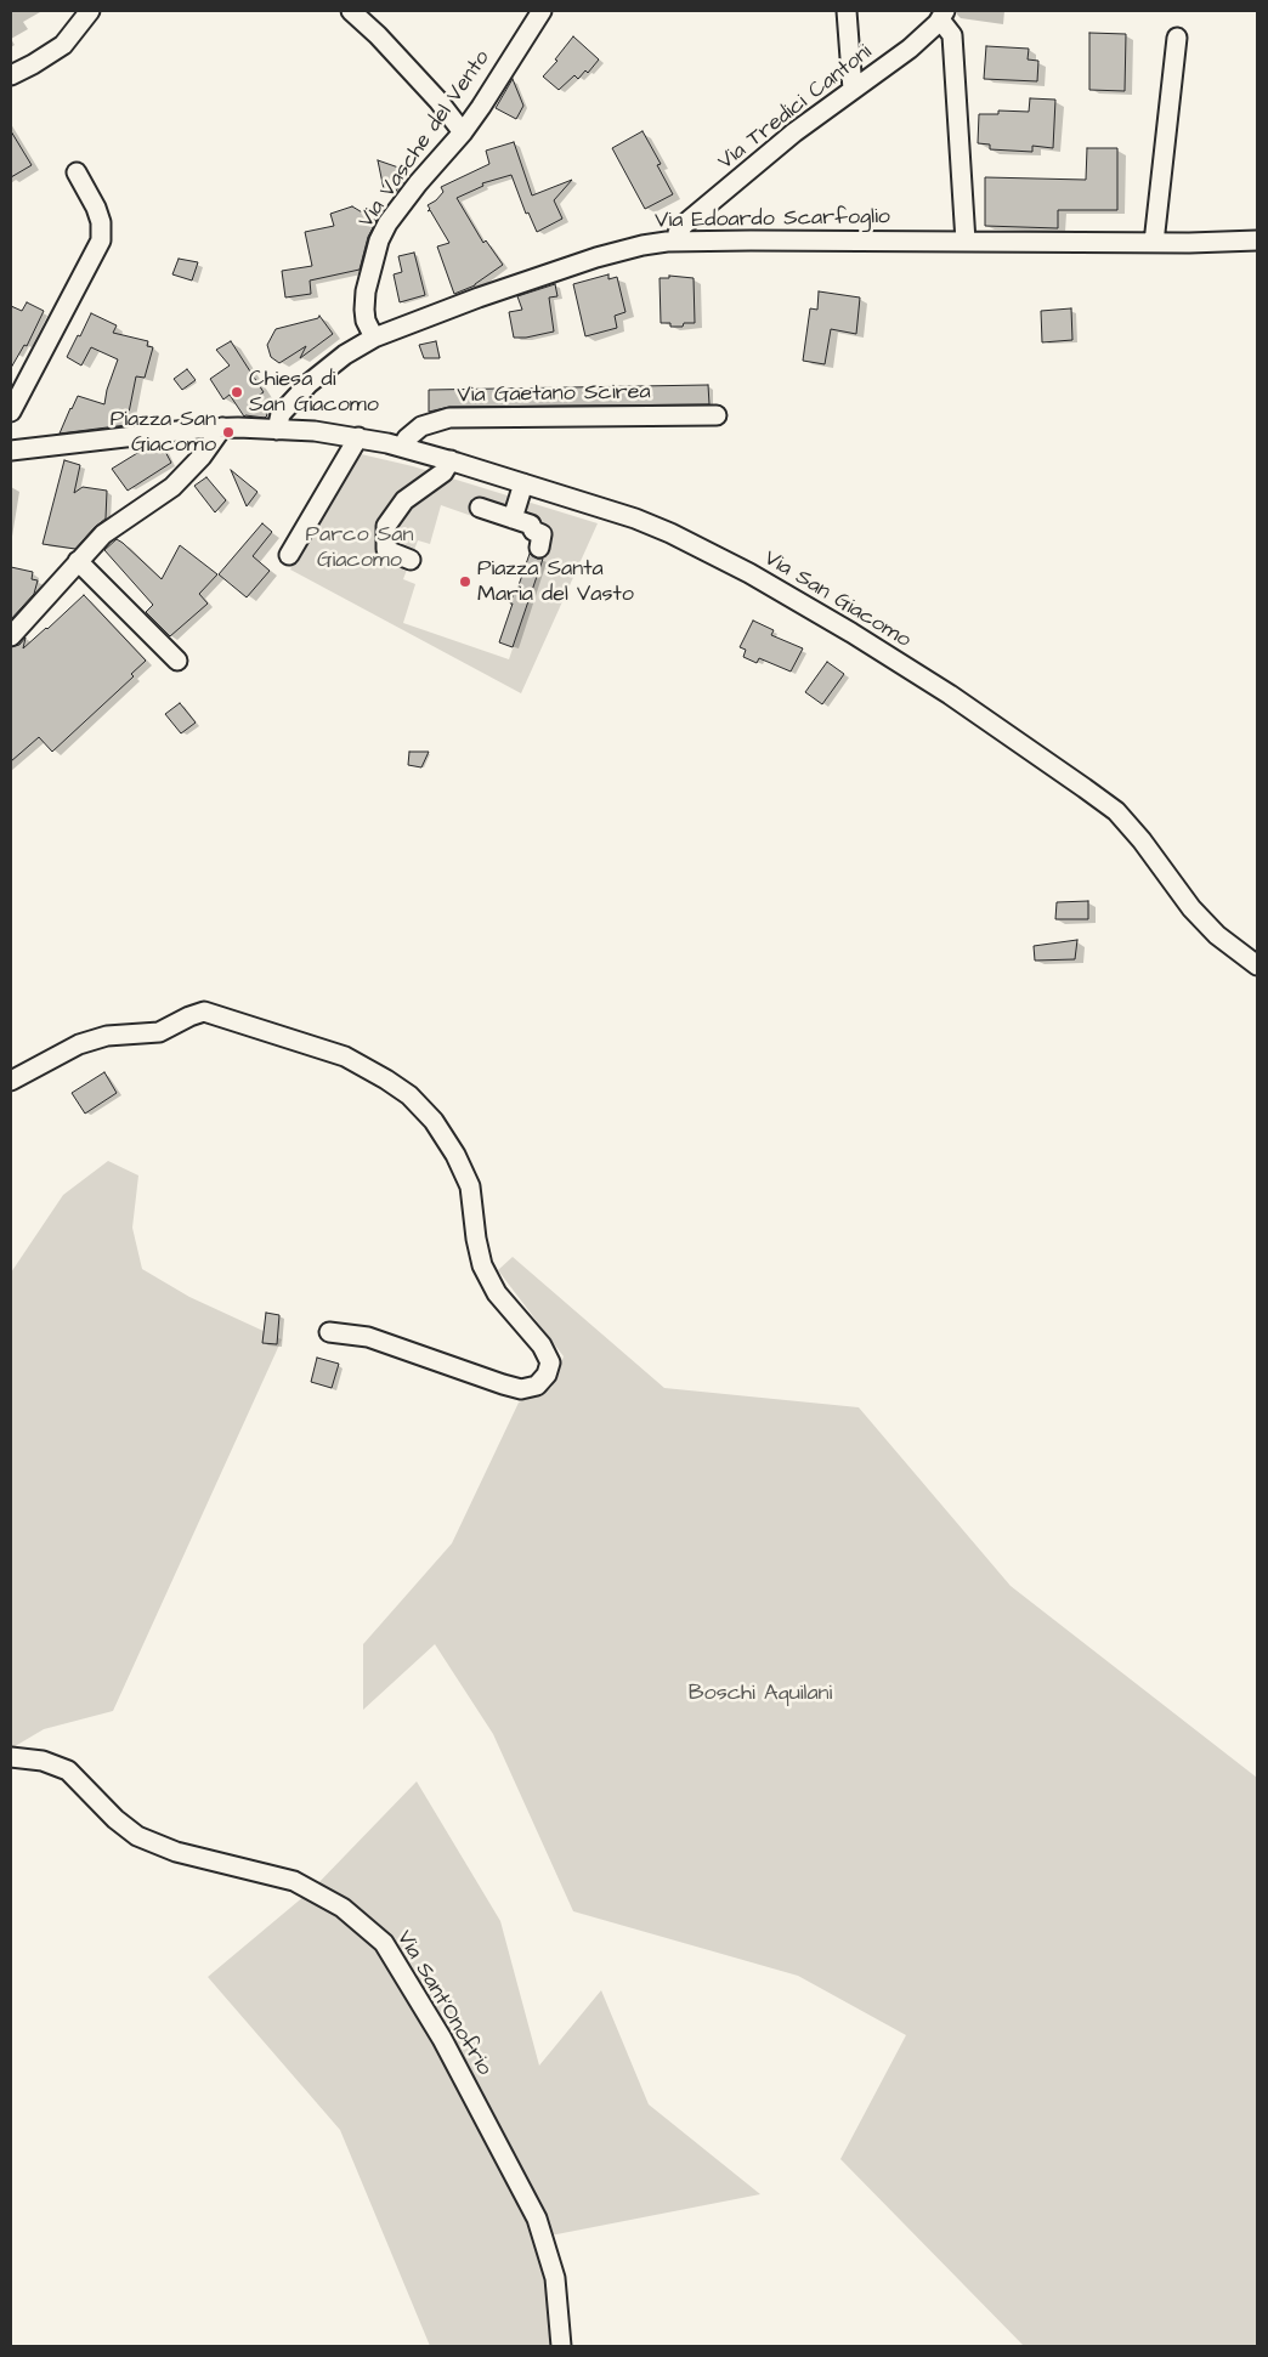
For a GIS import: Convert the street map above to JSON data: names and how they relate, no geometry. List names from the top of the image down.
{
  "streets": {
    "street": [
      "Via Tredici Cantoni",
      "Via Vasche del Vento",
      "Via Edoardo Scarfoglio",
      "Via Gaetano Scirea",
      "Via San Giacomo",
      "Via Sant'Onofrio"
    ]
  },
  "crossings": [
    ["Via Tredici Cantoni", "Via Edoardo Scarfoglio"],
    ["Via Vasche del Vento", "Via Edoardo Scarfoglio"],
    ["Via Edoardo Scarfoglio", "Via San Giacomo"],
    ["Via Gaetano Scirea", "Via San Giacomo"]
  ],
  "parks": ["Parco San Giacomo", "Boschi Aquilani"],
  "places": ["Chiesa di San Giacomo", "Piazza San Giacomo", "Piazza Santa Maria del Vasto"]
}
